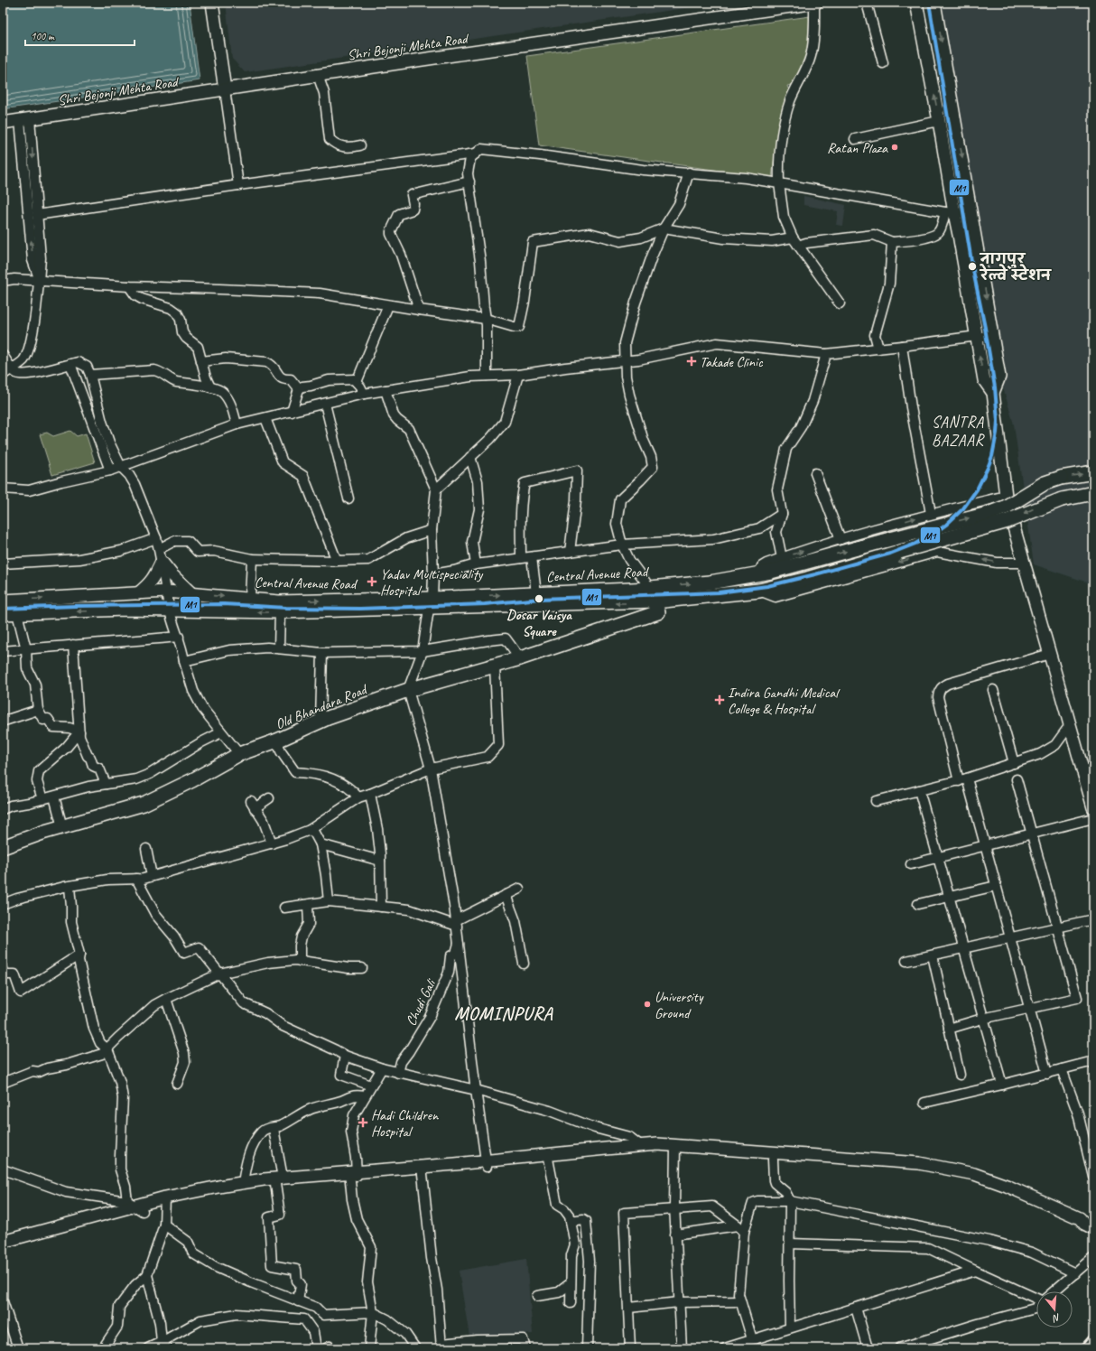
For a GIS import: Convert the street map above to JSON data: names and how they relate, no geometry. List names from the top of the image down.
{
  "streets": {
    "highway": ["Central Avenue Road", "Old Bhandara Road"],
    "main road": ["Shri Bejonji Mehta Road"],
    "street": ["Chudi Gali"]
  },
  "crossings": [
    ["Central Avenue Road", "Old Bhandara Road"]
  ],
  "districts": ["SANTRA BAZAAR", "MOMINPURA"],
  "places": {
    "other": [
      "Ratan Plaza",
      "नागपुर रेल्वे स्टेशन",
      "Dosar Vaisya Square",
      "University Ground"
    ],
    "health": [
      "Takade Clinic",
      "Yadav Multispeciality Hospital",
      "Indira Gandhi Medical College & Hospital",
      "Hadi Children Hospital"
    ]
  },
  "lines": ["transit line M1"],
  "scale_bar": "100 m",
  "north": "bottom"
}
